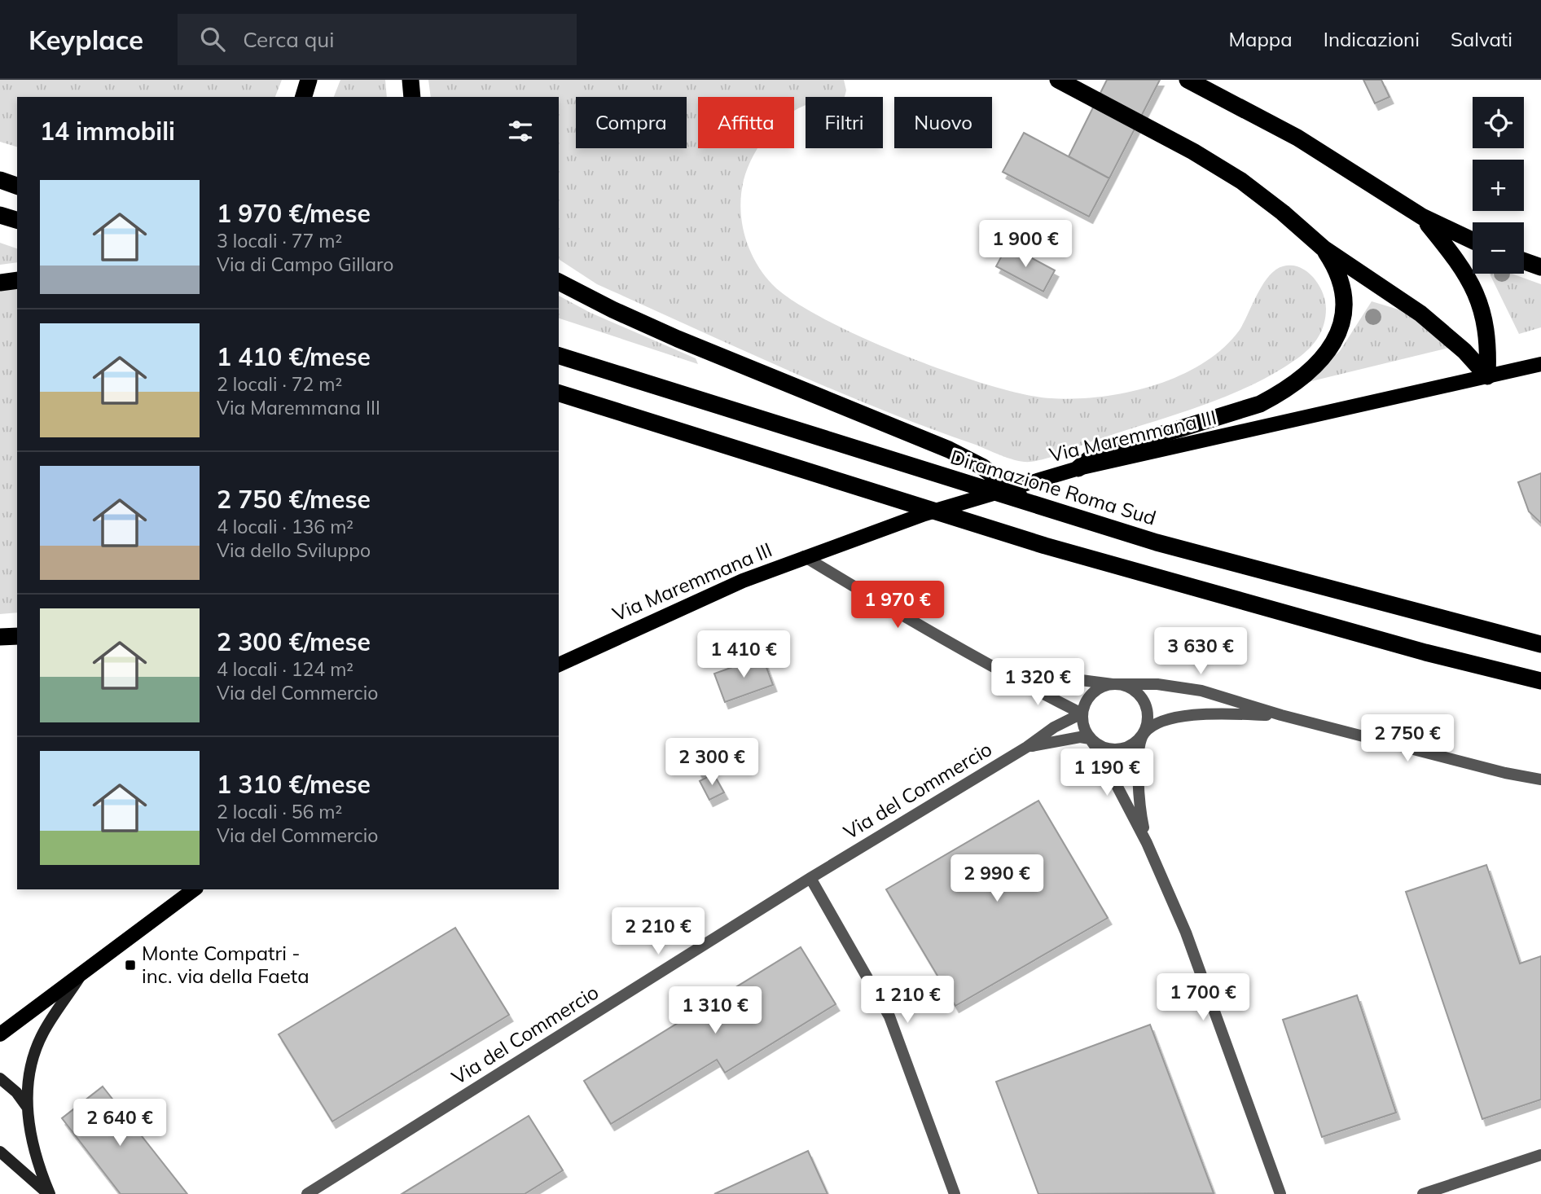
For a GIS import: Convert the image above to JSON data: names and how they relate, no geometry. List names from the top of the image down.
{
  "streets": {
    "highway": ["Diramazione Roma Sud"],
    "main road": ["Via Maremmana III"],
    "street": ["Via del Commercio"]
  },
  "places": {
    "transit": ["Monte Compatri - inc. via della Faeta"]
  },
  "page": {
    "header": "Keyplace",
    "search": "Cerca qui",
    "nav": ["Mappa", "Indicazioni", "Salvati"],
    "map_buttons": ["+", "−"],
    "chip": [
      "Compra",
      "Affitta",
      "Filtri",
      "Nuovo"
    ],
    "heading": "14 immobili",
    "list": [
      {
        "name": "1 970 €/mese",
        "note": "3 locali · 77 m² · Via di Campo Gillaro"
      },
      {
        "name": "1 410 €/mese",
        "note": "2 locali · 72 m² · Via Maremmana III"
      },
      {
        "name": "2 750 €/mese",
        "note": "4 locali · 136 m² · Via dello Sviluppo"
      },
      {
        "name": "2 300 €/mese",
        "note": "4 locali · 124 m² · Via del Commercio"
      },
      {
        "name": "1 310 €/mese",
        "note": "2 locali · 56 m² · Via del Commercio"
      }
    ],
    "price": [
      "1 900 €",
      "1 970 €",
      "3 630 €",
      "1 410 €",
      "1 320 €",
      "2 750 €",
      "2 300 €",
      "1 190 €",
      "2 990 €",
      "2 210 €",
      "1 700 €",
      "1 210 €",
      "1 310 €",
      "2 640 €"
    ]
  }
}
